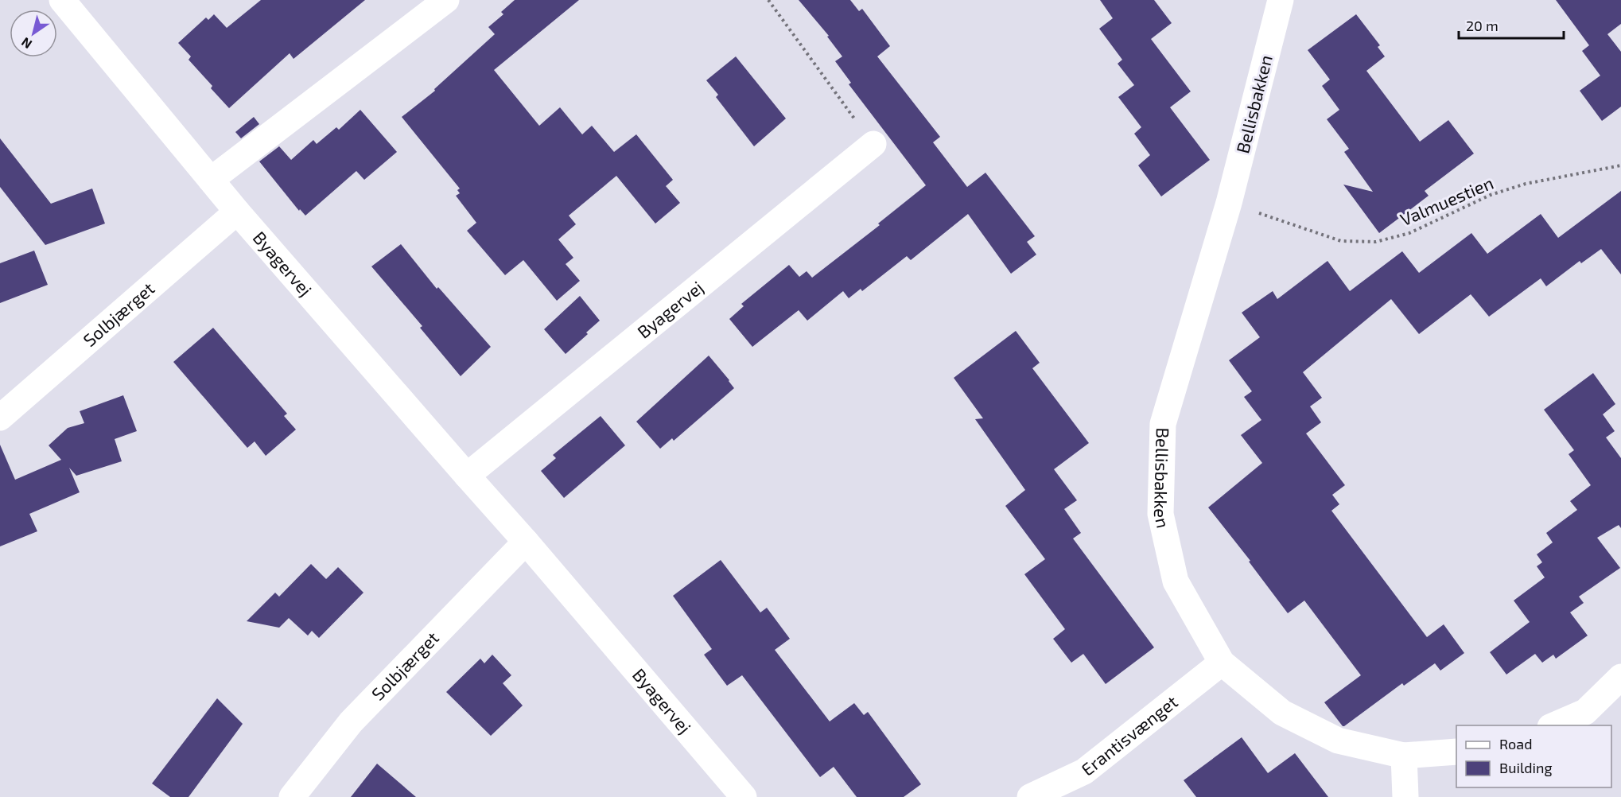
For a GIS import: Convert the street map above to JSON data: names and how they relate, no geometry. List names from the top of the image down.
{
  "streets": {
    "street": [
      "Bellisbakken",
      "Byagervej",
      "Solbjærget",
      "Erantisvænget"
    ],
    "path": ["Valmuestien"]
  },
  "crossings": [
    ["Bellisbakken", "Valmuestien"],
    ["Bellisbakken", "Erantisvænget"],
    ["Byagervej", "Solbjærget"]
  ],
  "legend": ["Road", "Building"],
  "scale_bar": "20 m",
  "north": "bottom left"
}
